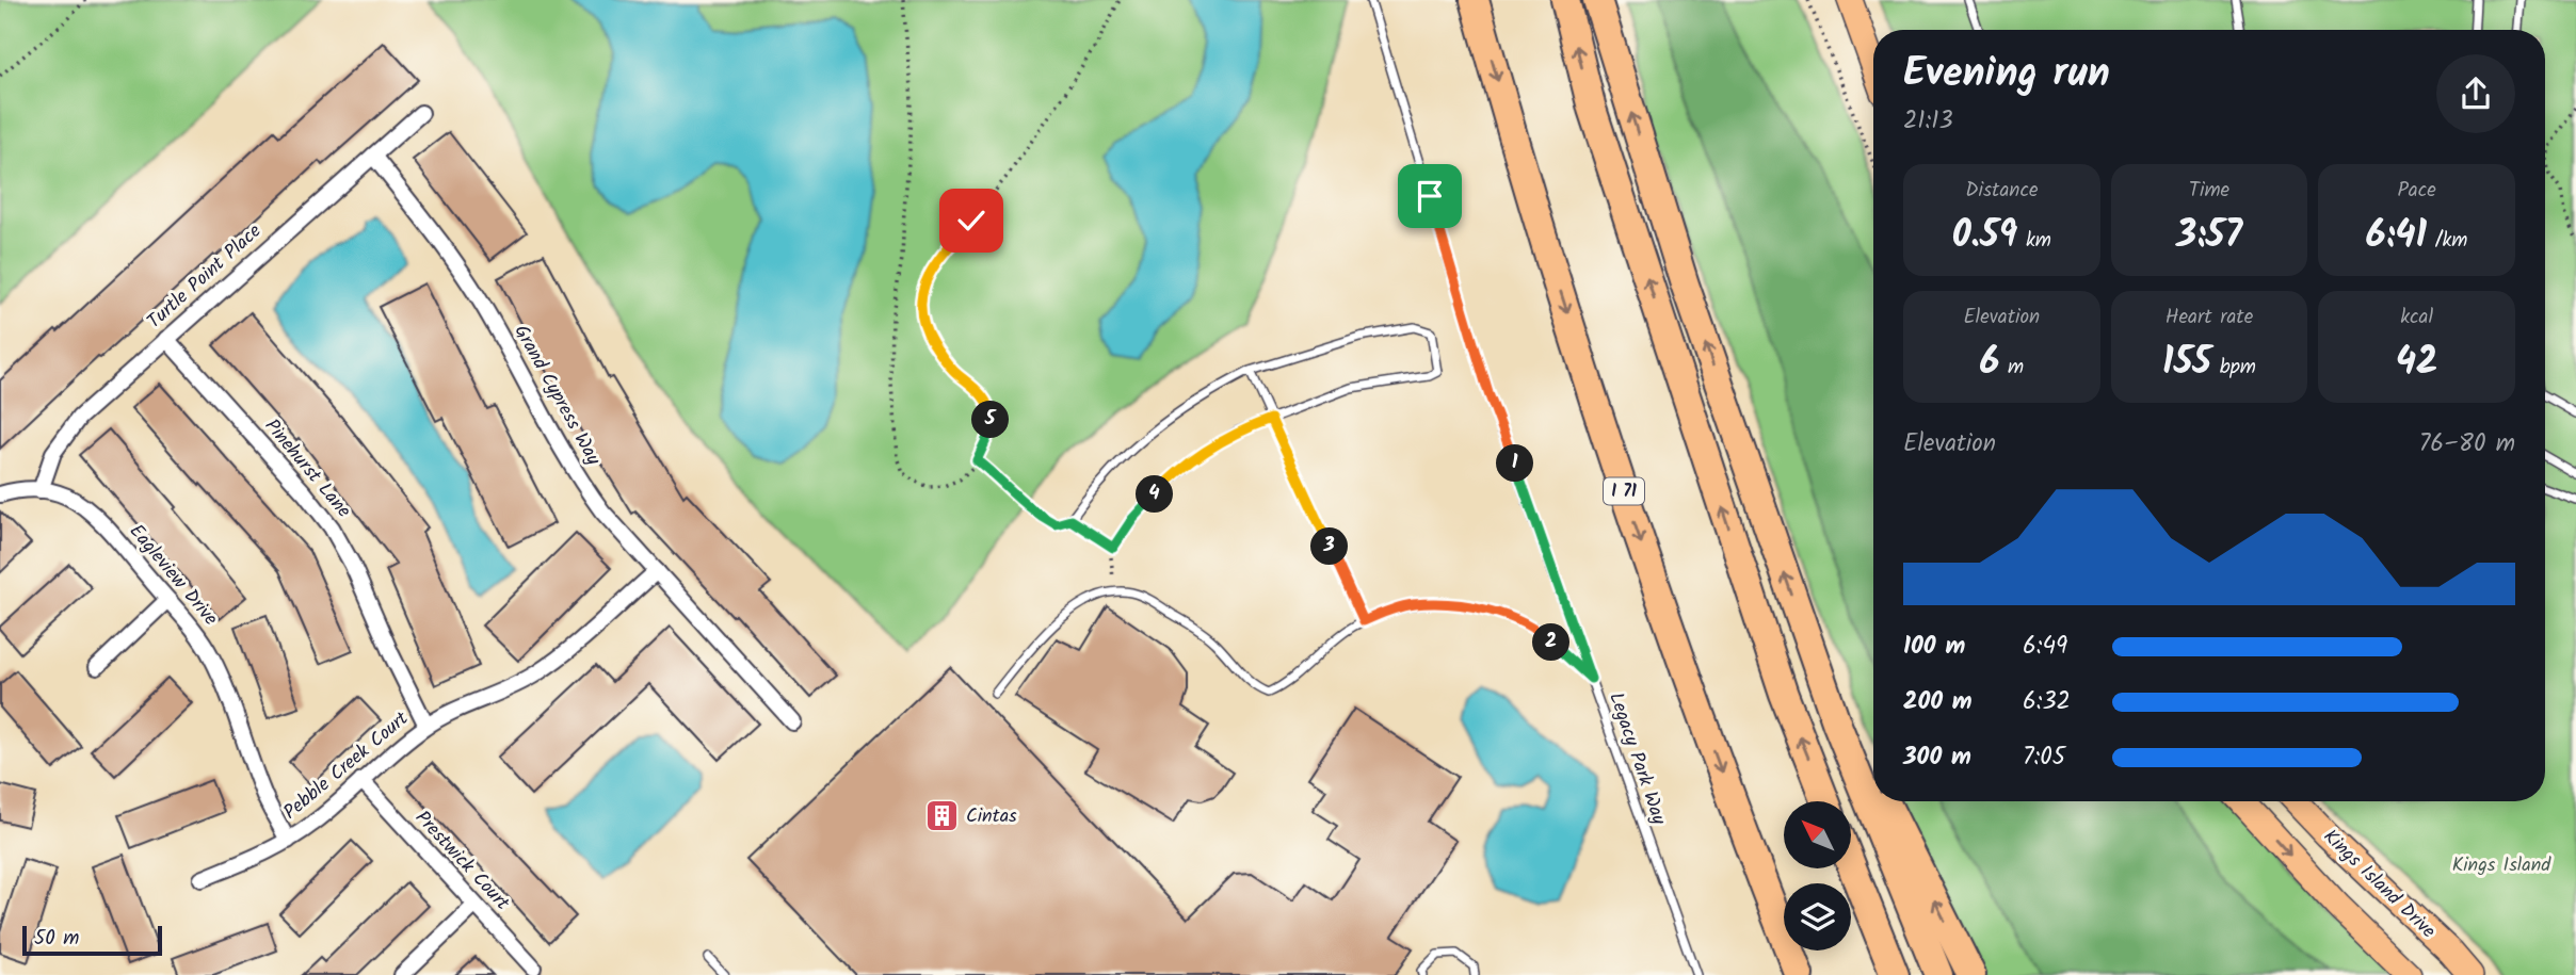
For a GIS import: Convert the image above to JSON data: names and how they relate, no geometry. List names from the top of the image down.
{
  "streets": {
    "highway": ["I 71"],
    "main road": ["Kings Island Drive"],
    "street": [
      "Turtle Point Place",
      "Grand Cypress Way",
      "Pinehurst Lane",
      "Eagleview Drive",
      "Pebble Creek Court",
      "Prestwick Court"
    ],
    "lane": ["Legacy Park Way"]
  },
  "crossings": [
    ["Turtle Point Place", "Grand Cypress Way"],
    ["Turtle Point Place", "Pinehurst Lane"],
    ["Turtle Point Place", "Eagleview Drive"],
    ["Grand Cypress Way", "Pebble Creek Court"],
    ["Pinehurst Lane", "Pebble Creek Court"],
    ["Eagleview Drive", "Pebble Creek Court"],
    ["Pebble Creek Court", "Prestwick Court"]
  ],
  "parks": ["Kings Island"],
  "places": {
    "building": ["Cintas"]
  },
  "scale_bar": "50 m",
  "north": "top left",
  "page": {
    "heading": ["Evening run", "21:13"],
    "stats": [
      ["Distance", "0.59 km"],
      ["Time", "3:57"],
      ["Pace", "6:41 /km"],
      ["Elevation", "6 m"],
      ["Heart rate", "155 bpm"],
      ["kcal", "42"]
    ],
    "pins": [
      "5",
      "1",
      "4",
      "3",
      "2"
    ],
    "chart": ["Elevation", "76–80 m"],
    "list": [
      {
        "name": "100 m",
        "note": "6:49"
      },
      {
        "name": "200 m",
        "note": "6:32"
      },
      {
        "name": "300 m",
        "note": "7:05"
      }
    ],
    "scale": "50 m"
  }
}
